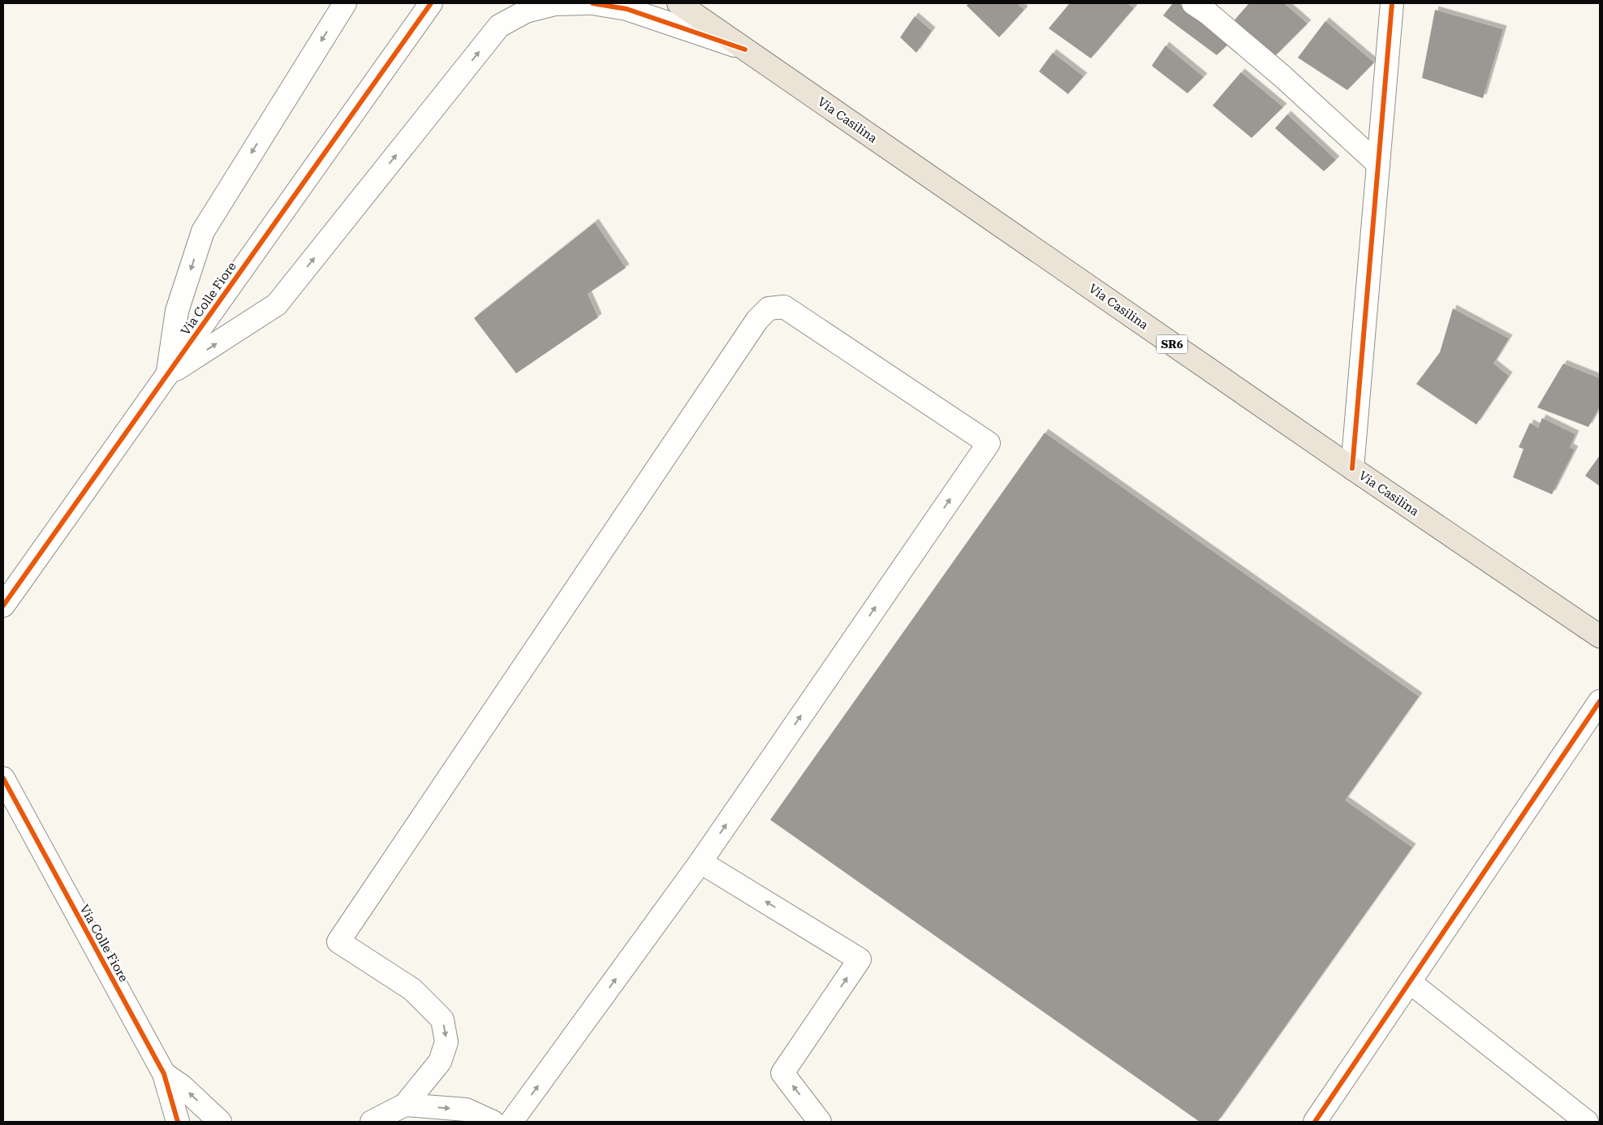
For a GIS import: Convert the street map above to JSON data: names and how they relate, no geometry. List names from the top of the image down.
{
  "streets": {
    "main road": ["Via Casilina", "SR6"],
    "street": ["Via Colle Fiore"]
  }
}
